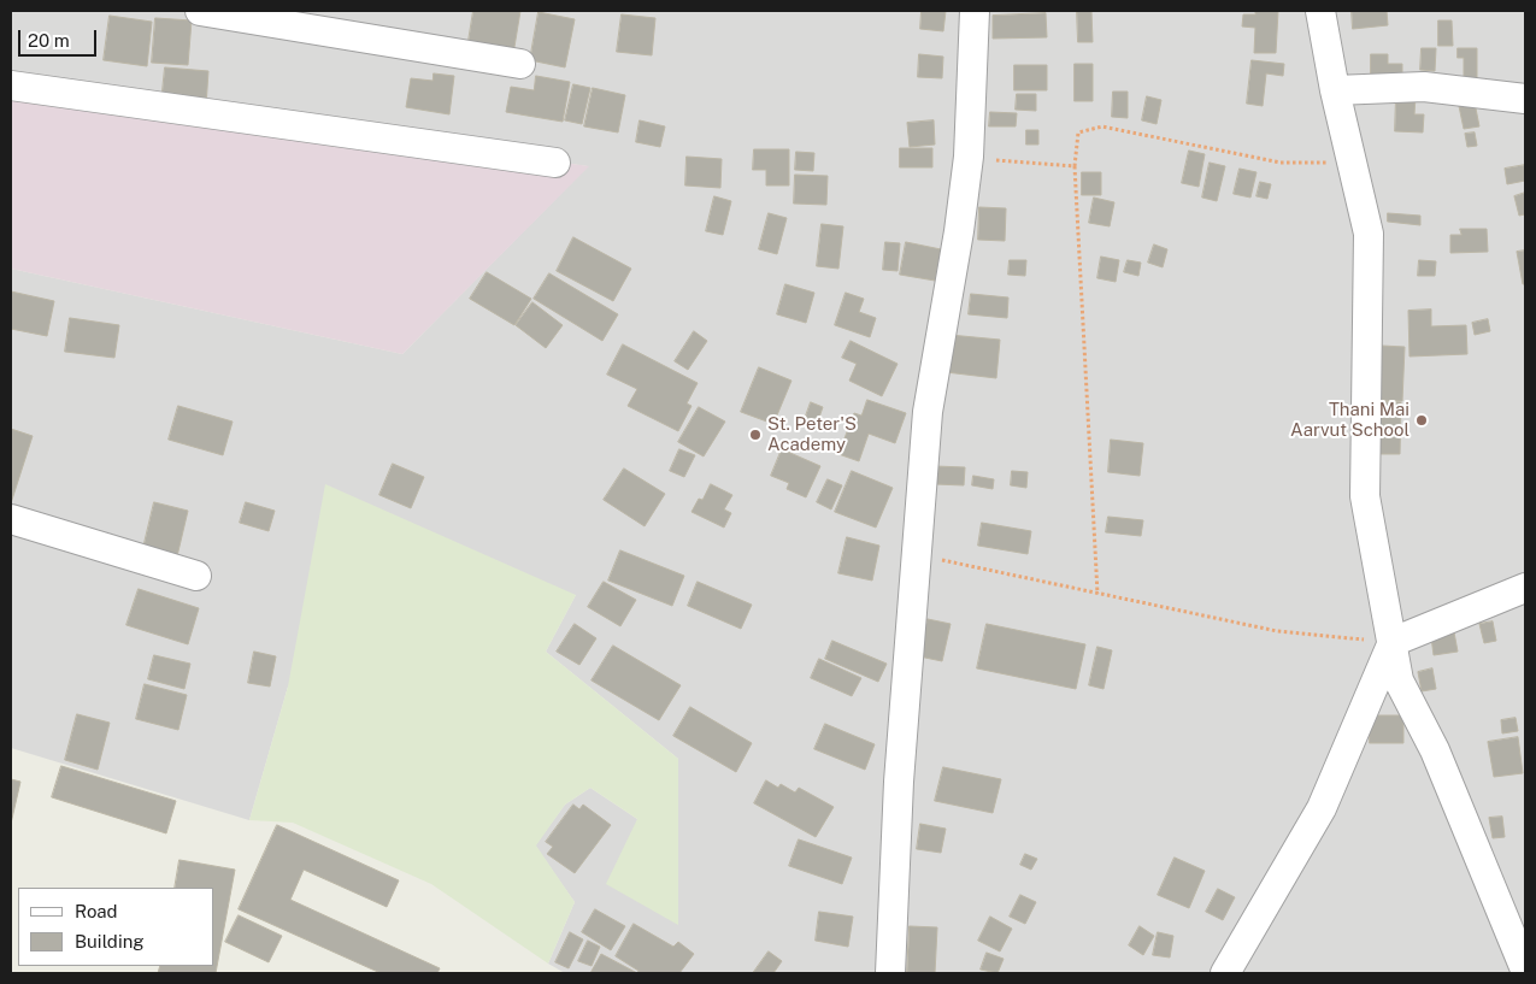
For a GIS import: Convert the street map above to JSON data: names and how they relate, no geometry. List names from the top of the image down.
{
  "places": ["Thani Mai Aarvut School", "St. Peter'S Academy"],
  "legend": ["Road", "Building"],
  "scale_bar": "20 m"
}
